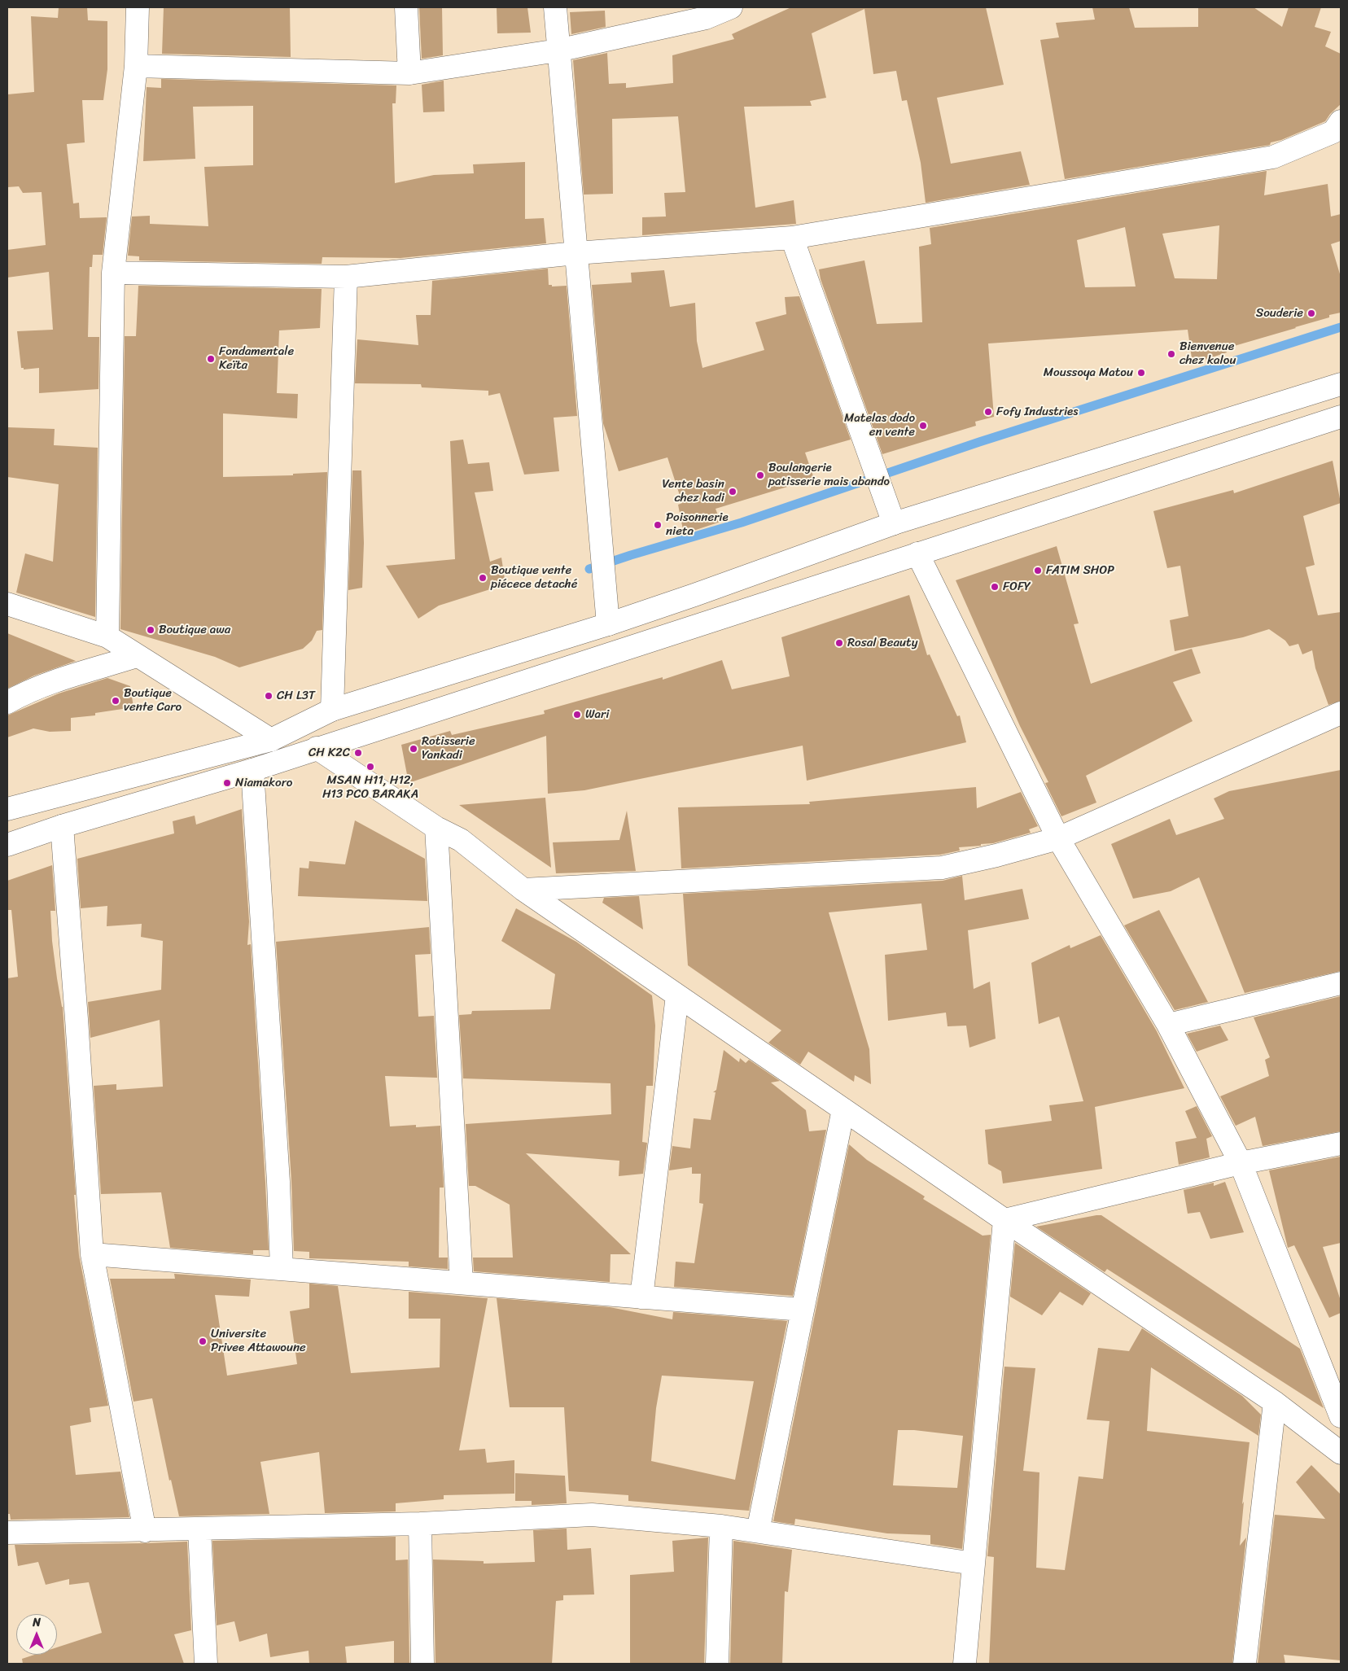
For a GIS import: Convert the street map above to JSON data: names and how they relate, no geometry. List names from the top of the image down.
{
  "places": [
    "Souderie",
    "Bienvenue chez kalou",
    "Fondamentale Keïta",
    "Moussoya Matou",
    "Fofy Industries",
    "Matelas dodo en vente",
    "Boulangerie patisserie mais abando",
    "Vente basin chez kadi",
    "Poisonnerie nieta",
    "FATIM SHOP",
    "Boutique vente piécece detaché",
    "FOFY",
    "Boutique awa",
    "Rosal Beauty",
    "CH L3T",
    "Boutique vente Caro",
    "Wari",
    "Rotisserie Yankadi",
    "CH K2C",
    "MSAN H11, H12, H13 PCO BARAKA",
    "Niamakoro",
    "Universite Privee Attawoune"
  ],
  "north": "top"
}
